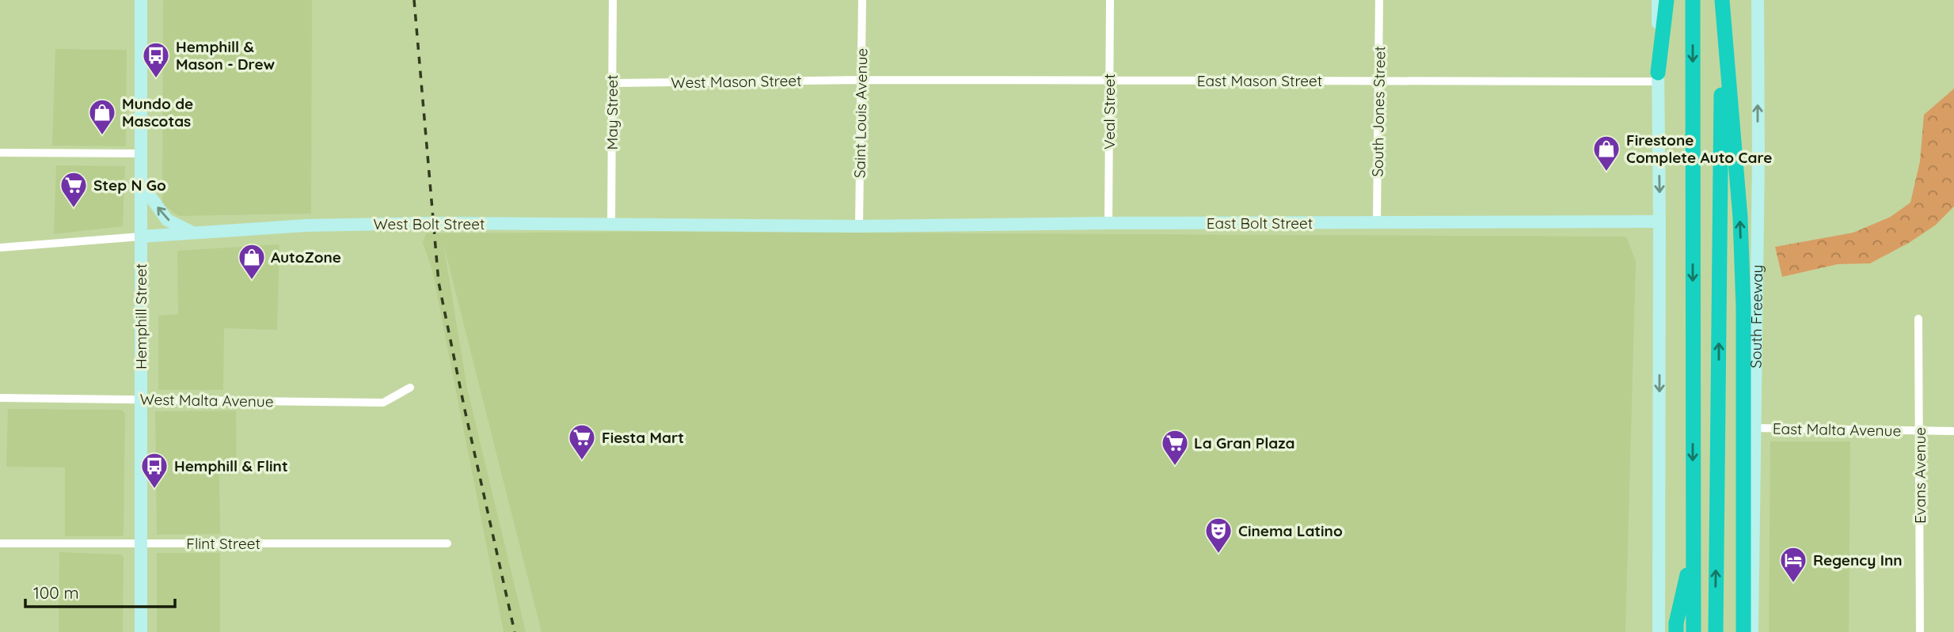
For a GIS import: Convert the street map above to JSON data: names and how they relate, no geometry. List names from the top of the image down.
{
  "streets": {
    "main road": [
      "East Bolt Street",
      "West Bolt Street",
      "South Freeway",
      "Hemphill Street"
    ],
    "street": [
      "East Mason Street",
      "West Mason Street",
      "Veal Street",
      "South Jones Street",
      "May Street",
      "Saint Louis Avenue",
      "West Malta Avenue",
      "East Malta Avenue",
      "Evans Avenue",
      "Flint Street"
    ]
  },
  "crossings": [
    ["East Mason Street", "West Mason Street"],
    ["East Mason Street", "Veal Street"],
    ["East Mason Street", "South Jones Street"],
    ["East Mason Street", "Saint Louis Avenue"],
    ["West Mason Street", "May Street"],
    ["West Mason Street", "Saint Louis Avenue"],
    ["Veal Street", "East Bolt Street"],
    ["South Jones Street", "East Bolt Street"],
    ["May Street", "West Bolt Street"],
    ["Saint Louis Avenue", "East Bolt Street"],
    ["Saint Louis Avenue", "West Bolt Street"],
    ["East Bolt Street", "West Bolt Street"],
    ["West Bolt Street", "Hemphill Street"],
    ["South Freeway", "East Malta Avenue"],
    ["Hemphill Street", "West Malta Avenue"],
    ["Hemphill Street", "Flint Street"],
    ["East Malta Avenue", "Evans Avenue"]
  ],
  "places": {
    "bus stop": ["Hemphill & Mason - Drew", "Hemphill & Flint"],
    "shop": ["Mundo de Mascotas", "Firestone Complete Auto Care", "AutoZone"],
    "supermarket": ["Step N Go", "Fiesta Mart", "La Gran Plaza"],
    "theatre": ["Cinema Latino"],
    "hotel": ["Regency Inn"]
  },
  "scale_bar": "100 m"
}
